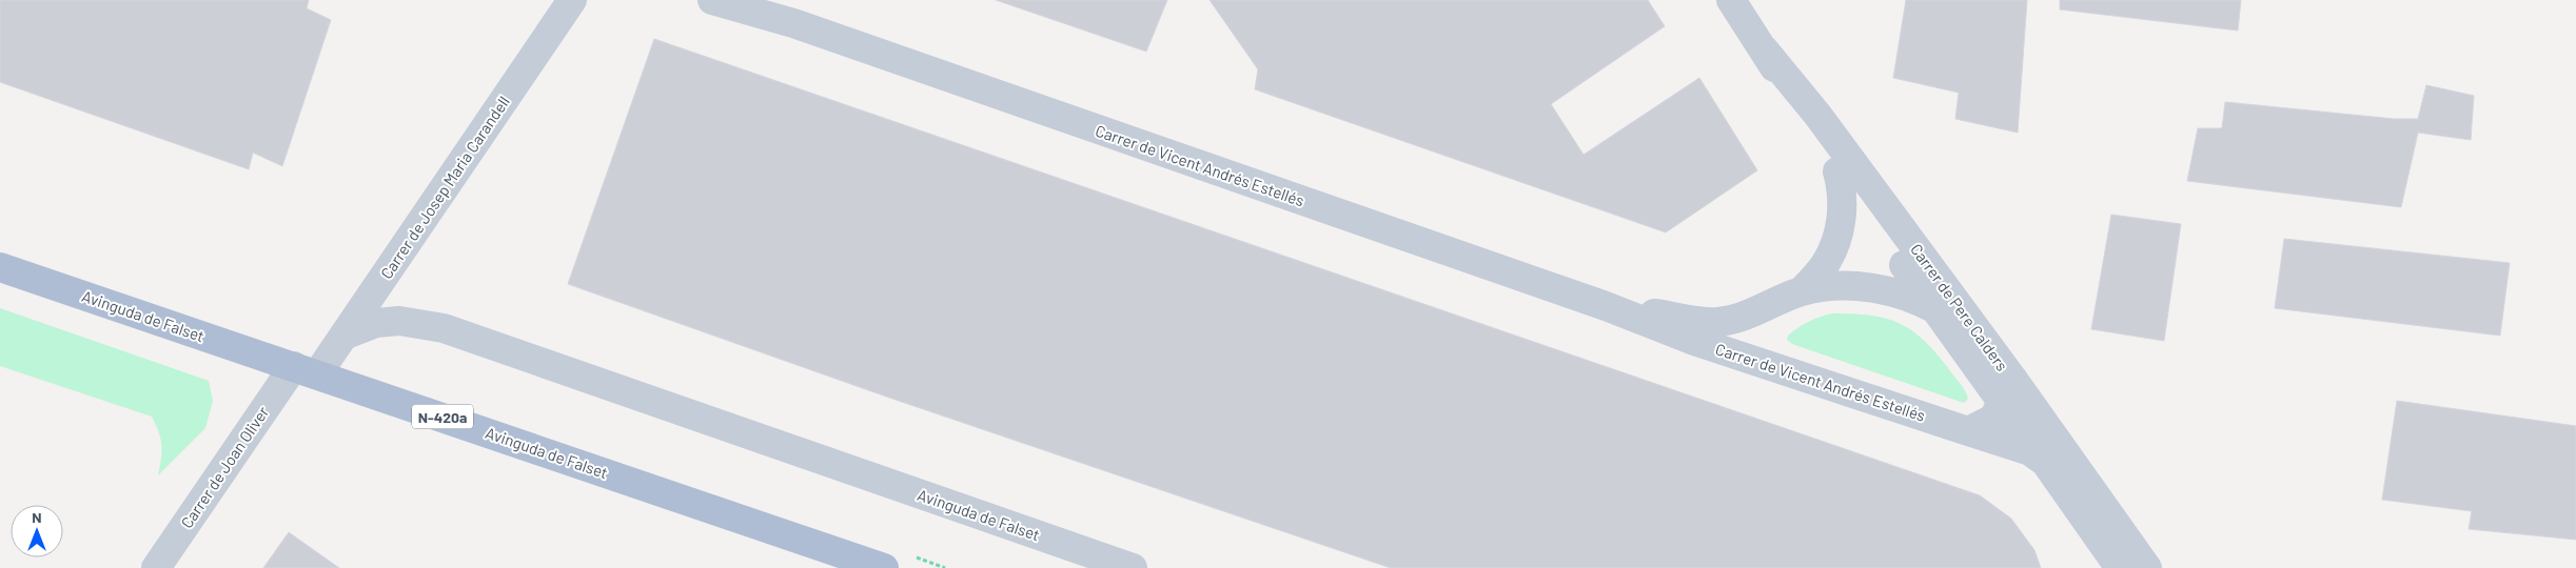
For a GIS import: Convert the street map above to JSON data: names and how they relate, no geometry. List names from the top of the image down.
{
  "streets": {
    "main road": ["Avinguda de Falset", "N-420a"],
    "street": [
      "Carrer de Vicent Andrés Estellés",
      "Carrer de Josep Maria Carandell",
      "Carrer de Pere Calders",
      "Carrer de Joan Oliver"
    ]
  },
  "crossings": [
    ["Carrer de Vicent Andrés Estellés", "Carrer de Pere Calders"],
    ["Carrer de Josep Maria Carandell", "Avinguda de Falset"],
    ["Carrer de Josep Maria Carandell", "Carrer de Joan Oliver"],
    ["Avinguda de Falset", "Carrer de Joan Oliver"]
  ],
  "north": "top"
}
